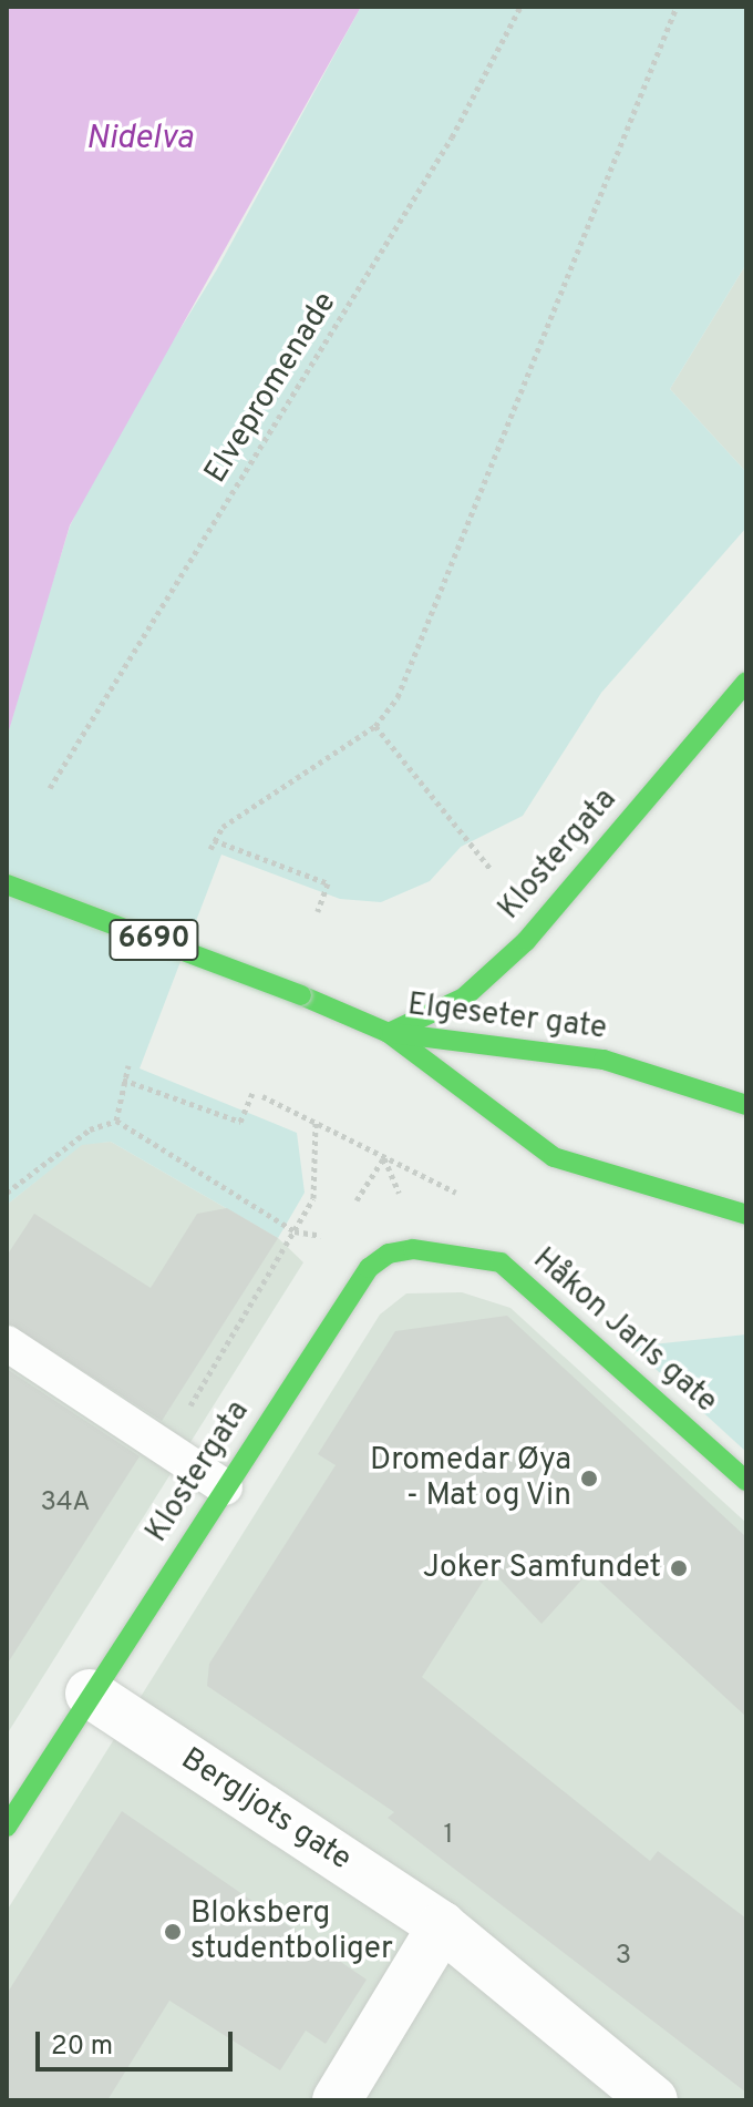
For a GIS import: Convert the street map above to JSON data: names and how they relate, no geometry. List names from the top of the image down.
{
  "streets": {
    "main road": [
      "Klostergata",
      "6690",
      "Elgeseter gate",
      "Håkon Jarls gate"
    ],
    "street": ["Bergljots gate"],
    "path": ["Elvepromenade"]
  },
  "crossings": [
    ["Klostergata", "6690"],
    ["Klostergata", "Elgeseter gate"],
    ["Klostergata", "Håkon Jarls gate"],
    ["Klostergata", "Bergljots gate"],
    ["6690", "Elgeseter gate"]
  ],
  "water": ["Nidelva"],
  "places": ["Dromedar Øya - Mat og Vin", "Joker Samfundet", "Bloksberg studentboliger"],
  "house_numbers": ["34A", "1", "3"],
  "scale_bar": "20 m"
}
